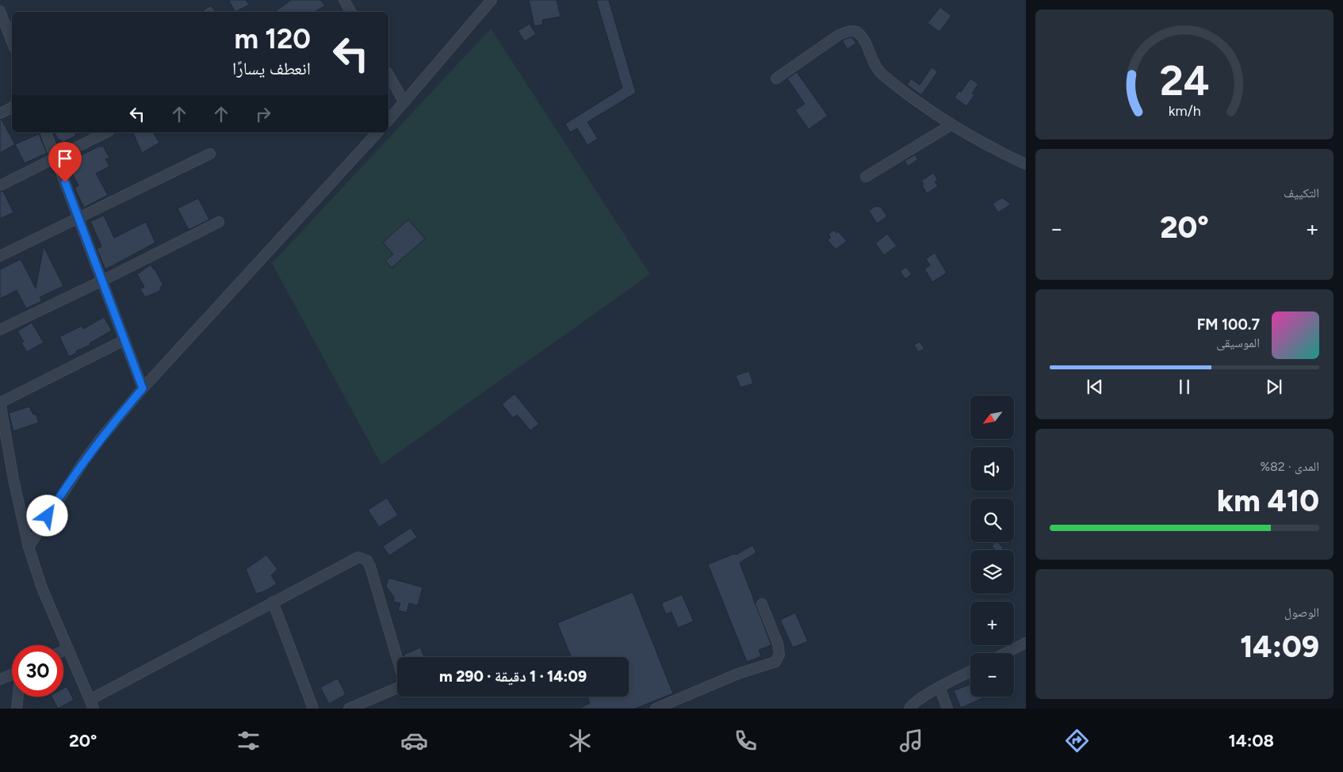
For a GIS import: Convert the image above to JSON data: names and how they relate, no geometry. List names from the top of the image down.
{
  "north": "bottom left",
  "page": {
    "turn": ["120 m", "انعطف يسارًا"],
    "tile": [
      "التكييف",
      ["المدى · 82%", "410 km"],
      ["الوصول", "14:09"]
    ],
    "heat": ["−", "20°", "+"],
    "song": ["100.7 FM", "الموسيقى"],
    "map_buttons": ["+", "−"],
    "limit": "30",
    "trip": "14:09 · 1 دقيقة · 290 m",
    "tabs": ["14:08", "20°"],
    "gauge": ["24", "km/h"]
  }
}
